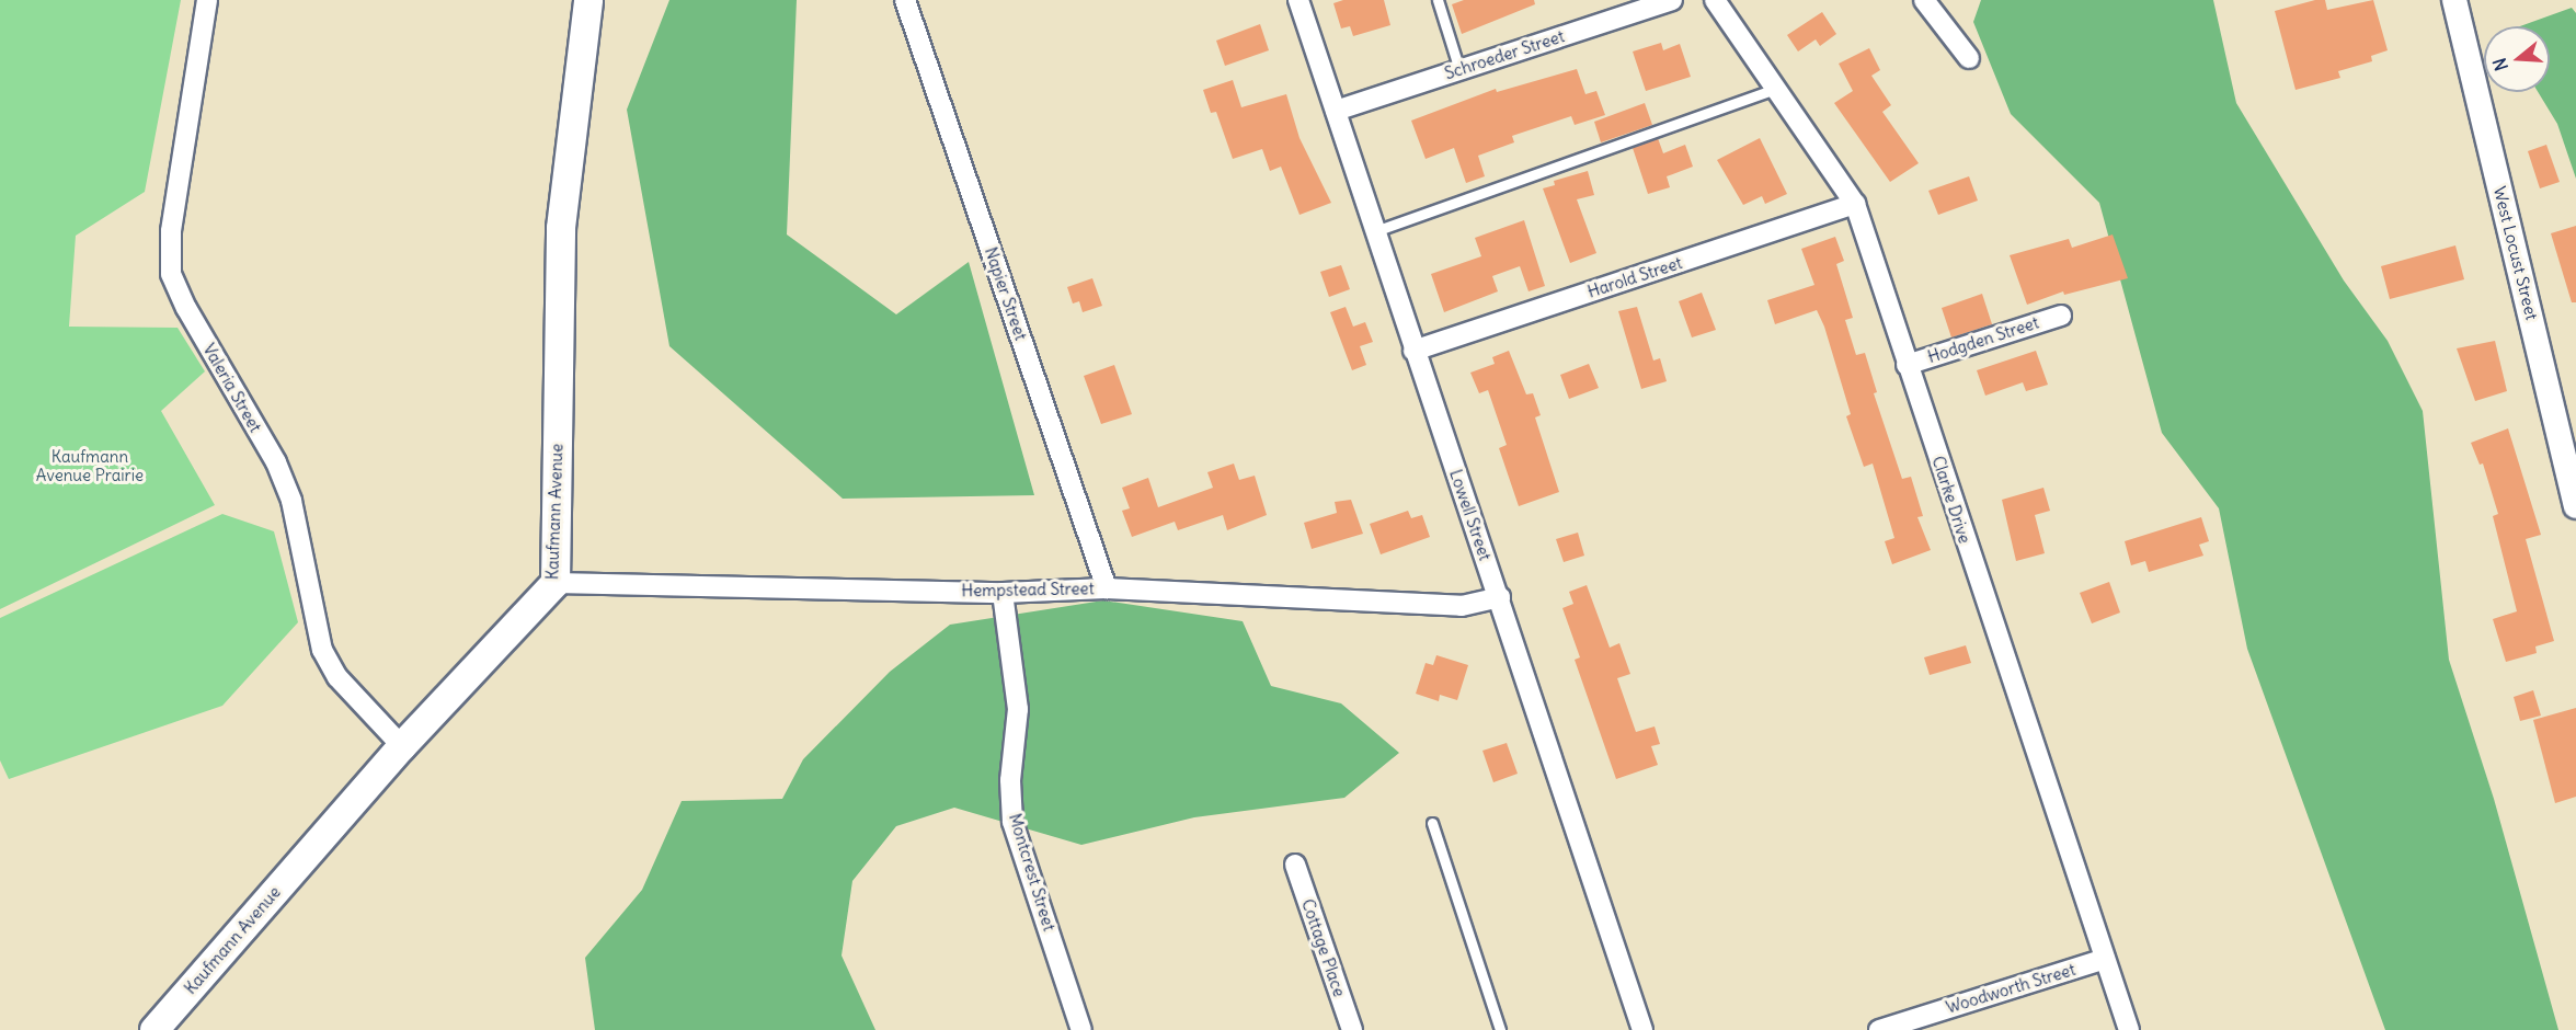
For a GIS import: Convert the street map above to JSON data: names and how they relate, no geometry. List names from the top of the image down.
{
  "streets": {
    "main road": ["Kaufmann Avenue"],
    "street": [
      "Schroeder Street",
      "West Locust Street",
      "Harold Street",
      "Napier Street",
      "Hodgden Street",
      "Valeria Street",
      "Clarke Drive",
      "Lowell Street",
      "Hempstead Street",
      "Montcrest Street",
      "Cottage Place",
      "Woodworth Street"
    ]
  },
  "crossings": [
    ["Schroeder Street", "Lowell Street"],
    ["Harold Street", "Clarke Drive"],
    ["Harold Street", "Lowell Street"],
    ["Napier Street", "Hempstead Street"],
    ["Hodgden Street", "Clarke Drive"],
    ["Valeria Street", "Kaufmann Avenue"],
    ["Clarke Drive", "Woodworth Street"],
    ["Kaufmann Avenue", "Hempstead Street"],
    ["Lowell Street", "Hempstead Street"],
    ["Hempstead Street", "Montcrest Street"]
  ],
  "parks": ["Kaufmann Avenue Prairie"],
  "north": "left"
}
